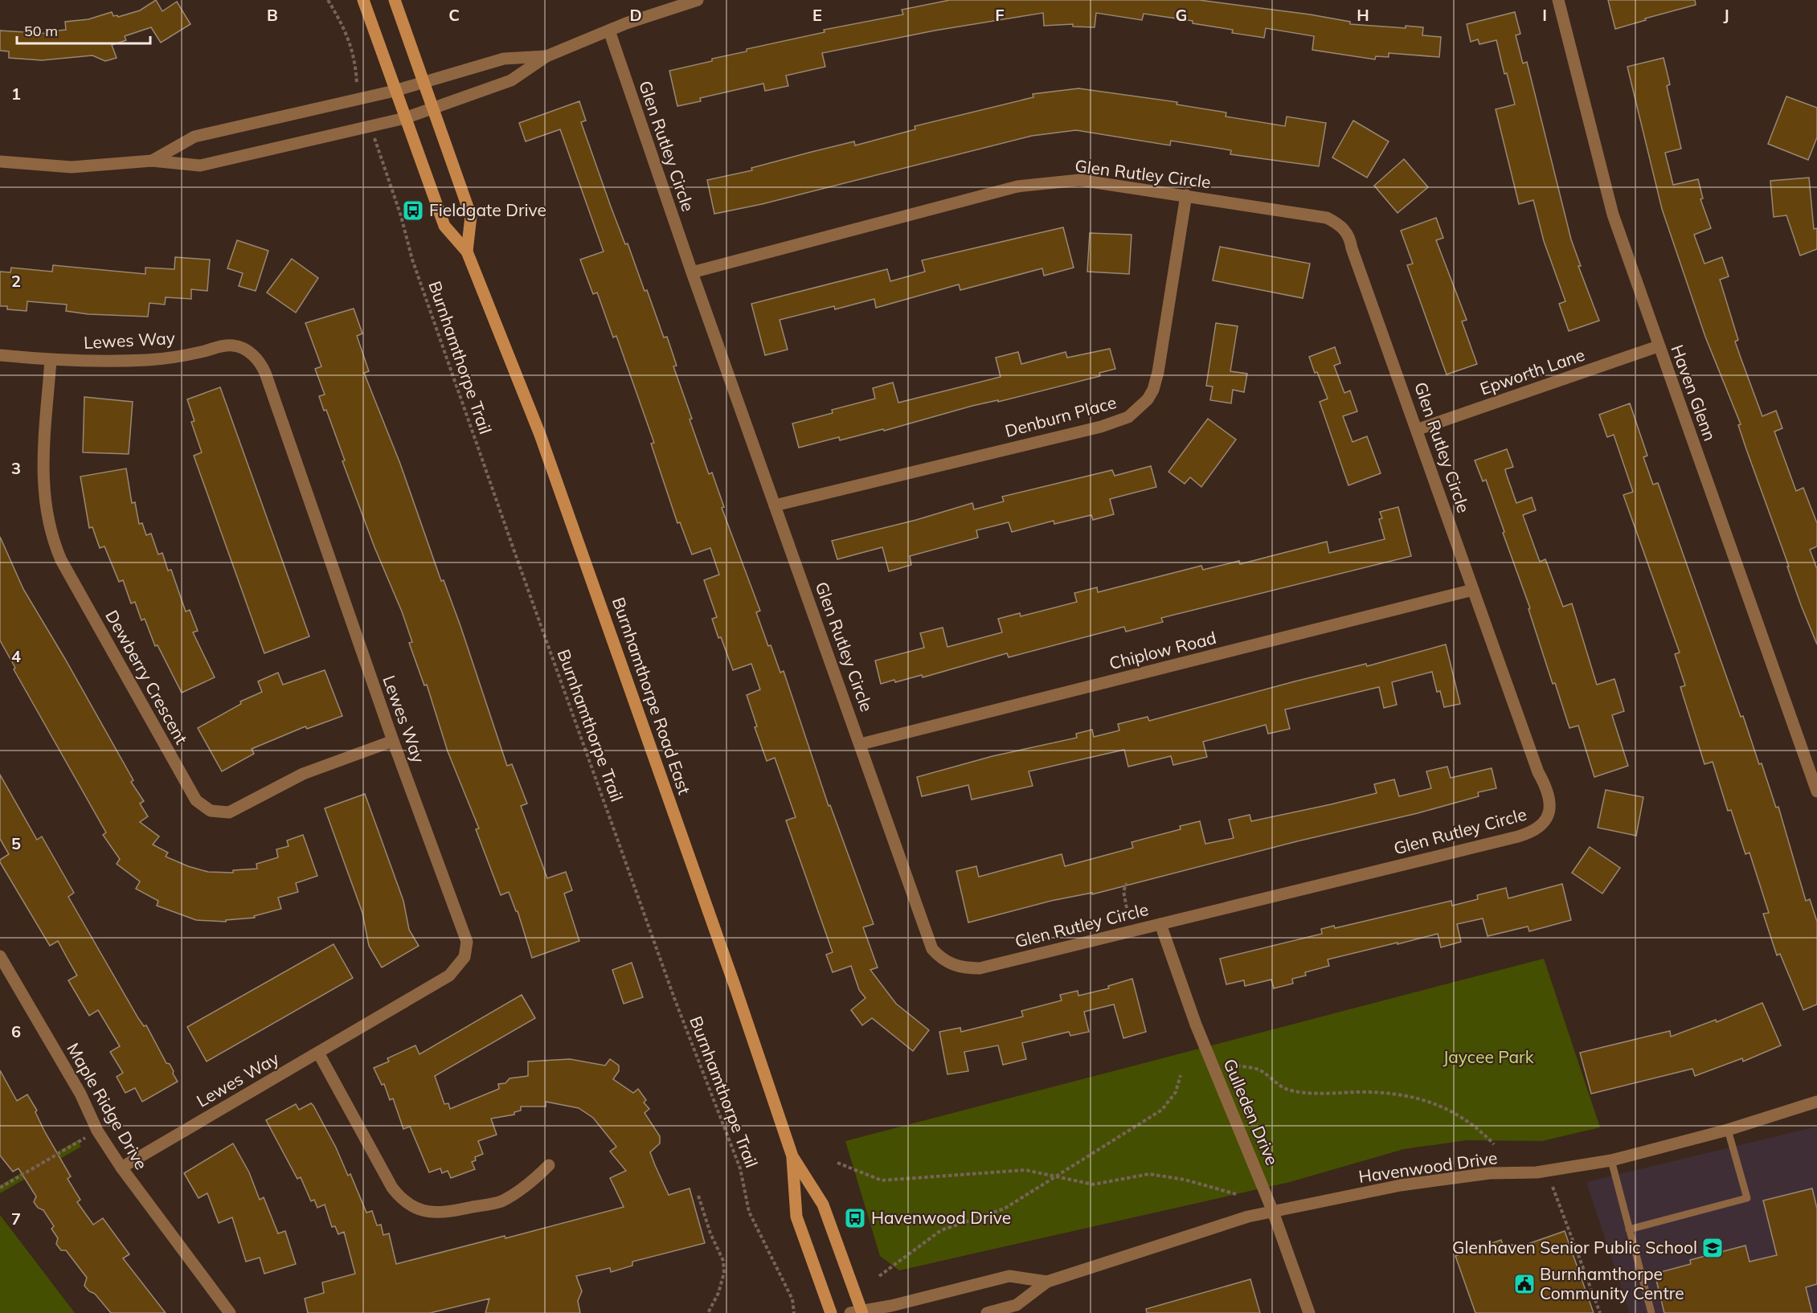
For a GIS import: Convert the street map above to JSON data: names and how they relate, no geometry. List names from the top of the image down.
{
  "streets": {
    "main road": ["Burnhamthorpe Road East"],
    "street": [
      "Glen Rutley Circle",
      "Lewes Way",
      "Epworth Lane",
      "Haven Glenn",
      "Denburn Place",
      "Chiplow Road",
      "Dewberry Crescent",
      "Maple Ridge Drive",
      "Gulleden Drive",
      "Havenwood Drive"
    ],
    "path": ["Burnhamthorpe Trail"]
  },
  "crossings": [
    ["Glen Rutley Circle", "Epworth Lane"],
    ["Glen Rutley Circle", "Denburn Place"],
    ["Glen Rutley Circle", "Chiplow Road"],
    ["Glen Rutley Circle", "Gulleden Drive"],
    ["Lewes Way", "Dewberry Crescent"],
    ["Lewes Way", "Maple Ridge Drive"],
    ["Epworth Lane", "Haven Glenn"],
    ["Burnhamthorpe Road East", "Havenwood Drive"],
    ["Gulleden Drive", "Havenwood Drive"]
  ],
  "parks": ["Jaycee Park"],
  "places": {
    "bus stop": ["Fieldgate Drive", "Havenwood Drive"],
    "school or university": ["Glenhaven Senior Public School"],
    "public building": ["Burnhamthorpe Community Centre"]
  },
  "scale_bar": "50 m",
  "grid": {
    "columns": [
      "B",
      "C",
      "D",
      "E",
      "F",
      "G",
      "H",
      "I",
      "J"
    ],
    "rows": [
      "1",
      "2",
      "3",
      "4",
      "5",
      "6",
      "7"
    ]
  }
}
